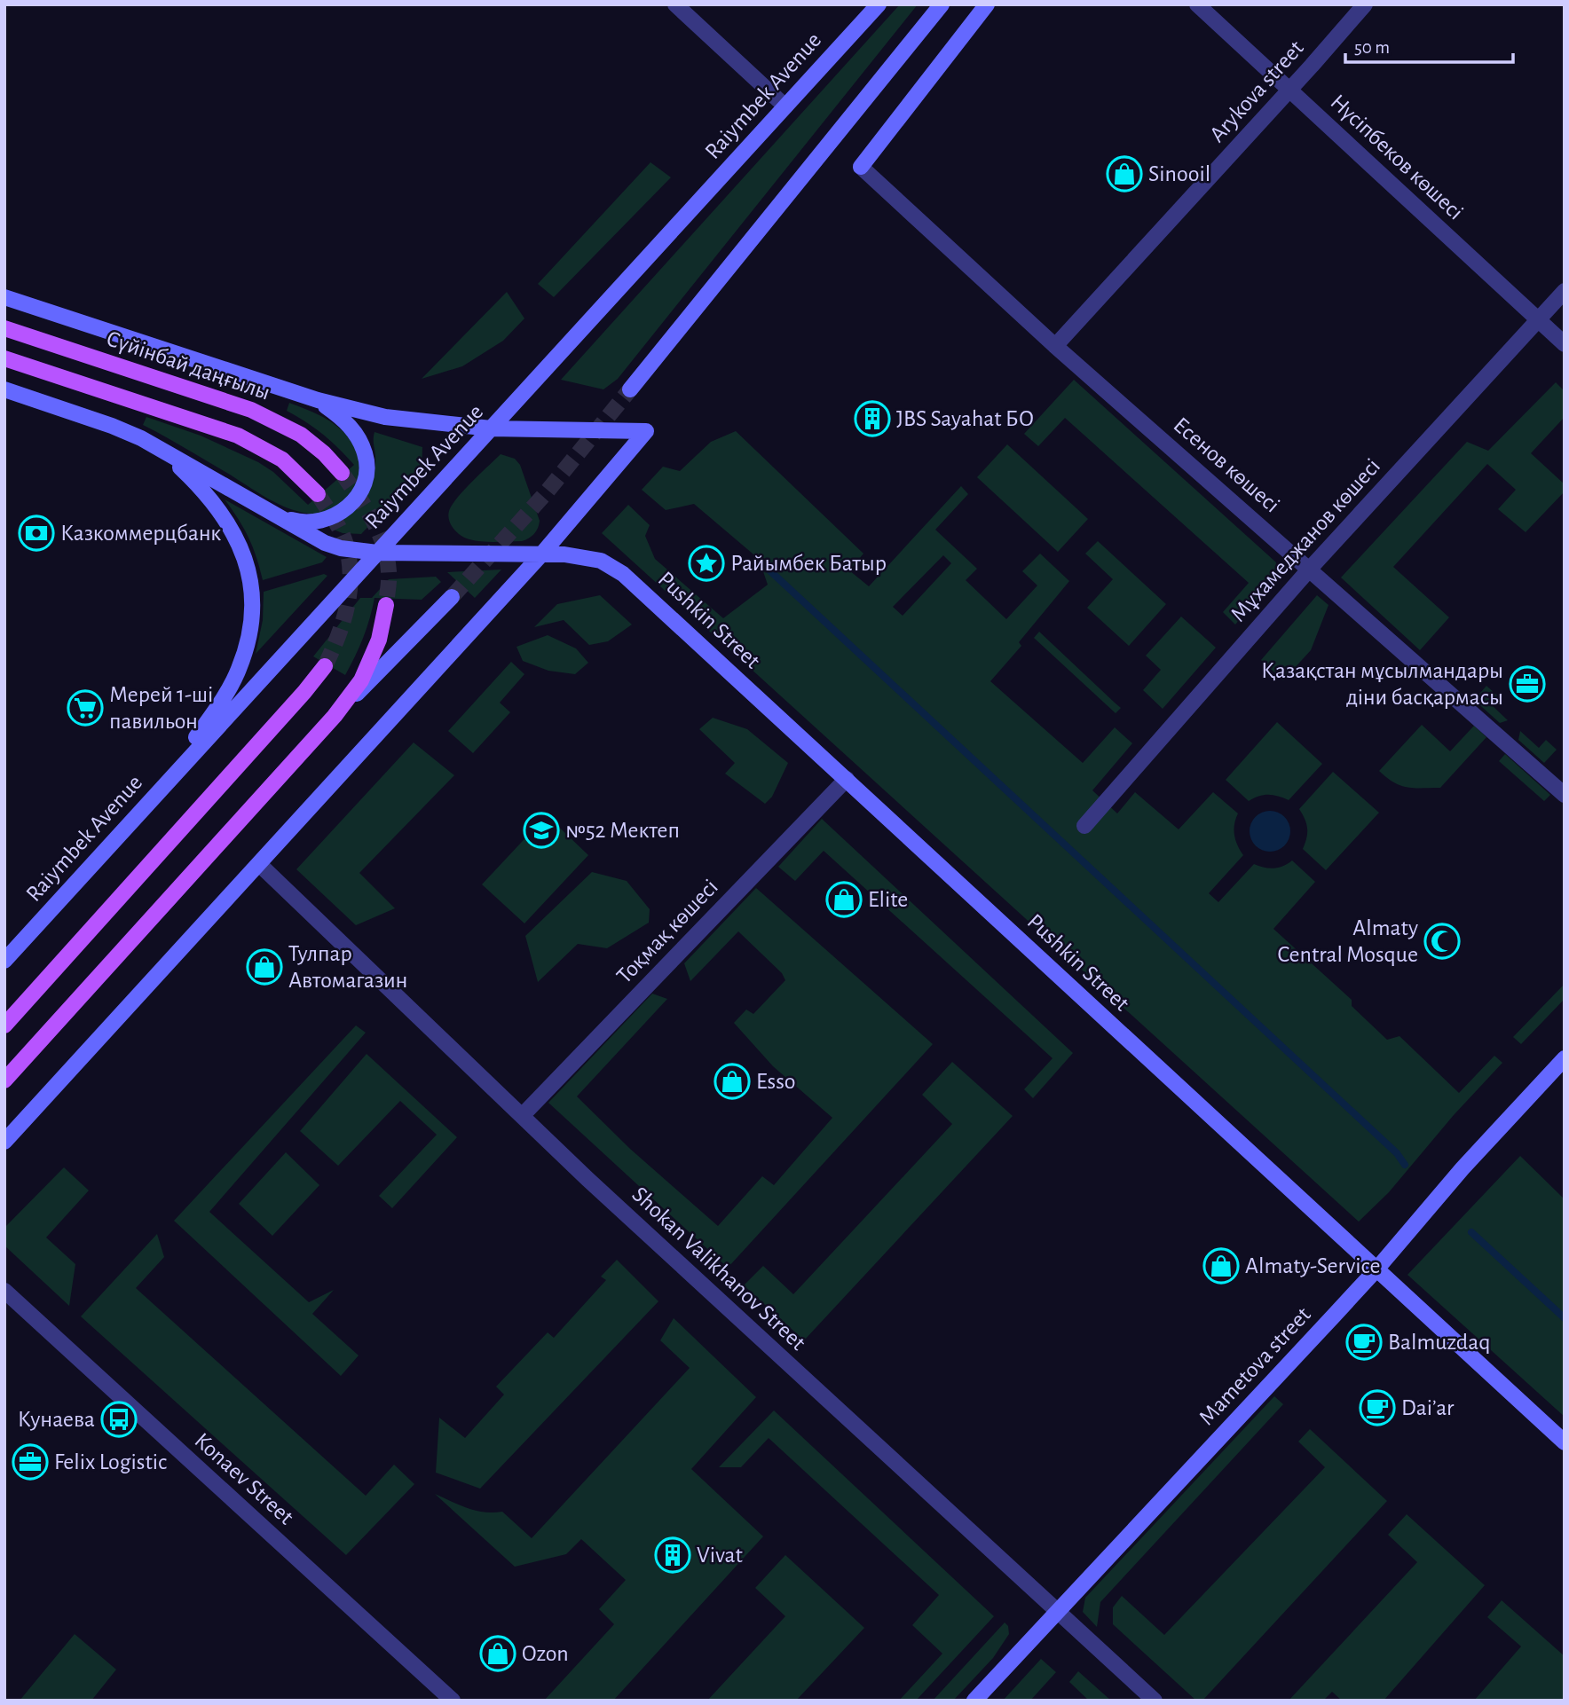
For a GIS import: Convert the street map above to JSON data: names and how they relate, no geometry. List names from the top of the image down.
{
  "streets": {
    "main road": [
      "Raiymbek Avenue",
      "Сүйінбай даңғылы",
      "Pushkin Street",
      "Mametovа street"
    ],
    "street": [
      "Arykova street",
      "Нүсіпбеков көшесі",
      "Есенов көшесі",
      "Мұхамеджанов көшесі",
      "Тоқмақ көшесі",
      "Shokan Valikhanov Street",
      "Konaev Street"
    ]
  },
  "crossings": [
    ["Arykova street", "Нүсіпбеков көшесі"],
    ["Arykova street", "Есенов көшесі"],
    ["Raiymbek Avenue", "Pushkin Street"],
    ["Нүсіпбеков көшесі", "Мұхамеджанов көшесі"],
    ["Есенов көшесі", "Мұхамеджанов көшесі"],
    ["Pushkin Street", "Тоқмақ көшесі"],
    ["Pushkin Street", "Mametovа street"],
    ["Тоқмақ көшесі", "Shokan Valikhanov Street"],
    ["Shokan Valikhanov Street", "Mametovа street"]
  ],
  "places": {
    "shop": [
      "Sinooil",
      "Elite",
      "Тулпар Автомагазин",
      "Esso",
      "Almaty-Service",
      "Ozon"
    ],
    "building": ["JBS Sayahat БО", "Vivat"],
    "bank": ["Казкоммерцбанк"],
    "place": ["Райымбек Батыр"],
    "office": ["Қазақстан мұсылмандары діни басқармасы", "Felix Logistic"],
    "supermarket": ["Мерей 1-ші павильон"],
    "school or university": ["№52 Мектеп"],
    "mosque": ["Almaty Central Mosque"],
    "cafe": ["Balmuzdaq", "Dai’ar"],
    "bus stop": ["Кунаева"]
  },
  "scale_bar": "50 m"
}
